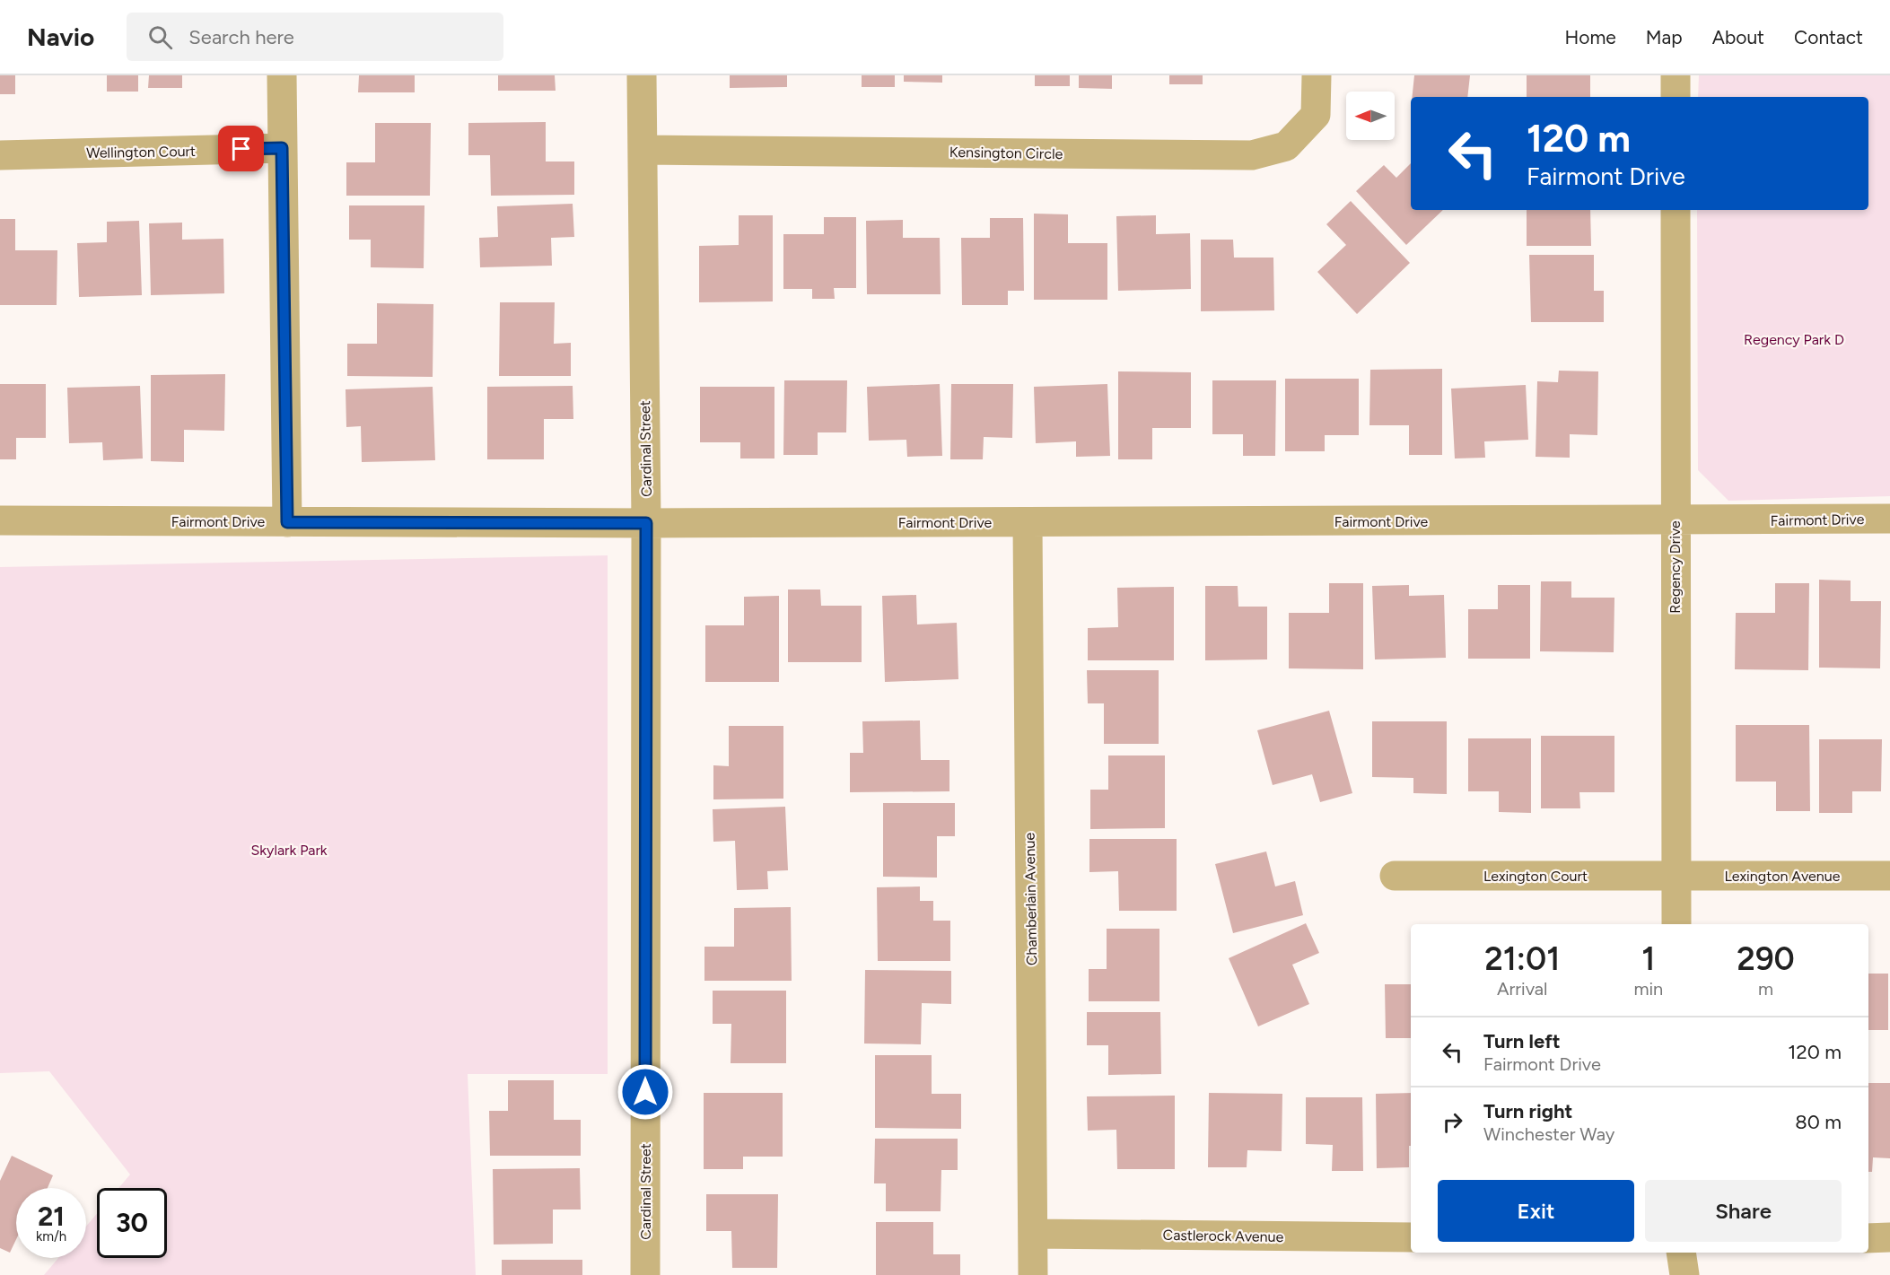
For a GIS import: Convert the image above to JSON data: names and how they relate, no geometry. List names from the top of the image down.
{
  "streets": {
    "street": [
      "Wellington Court",
      "Kensington Circle",
      "Cardinal Street",
      "Fairmont Drive",
      "Regency Drive",
      "Lexington Court",
      "Lexington Avenue",
      "Chamberlain Avenue",
      "Castlerock Avenue"
    ]
  },
  "crossings": [
    ["Kensington Circle", "Cardinal Street"],
    ["Cardinal Street", "Fairmont Drive"],
    ["Fairmont Drive", "Regency Drive"],
    ["Fairmont Drive", "Chamberlain Avenue"],
    ["Regency Drive", "Lexington Court"],
    ["Regency Drive", "Lexington Avenue"],
    ["Lexington Court", "Lexington Avenue"],
    ["Chamberlain Avenue", "Castlerock Avenue"]
  ],
  "parks": ["Regency Park D", "Skylark Park"],
  "north": "left",
  "page": {
    "header": "Navio",
    "search": "Search here",
    "nav": [
      "Home",
      "Map",
      "About",
      "Contact"
    ],
    "turn": ["120 m", "Fairmont Drive"],
    "eta": [
      "21:01",
      "Arrival",
      "1",
      "min",
      "290",
      "m"
    ],
    "list": [
      {
        "name": "Turn left",
        "note": "Fairmont Drive",
        "value": "120 m"
      },
      {
        "name": "Turn right",
        "note": "Winchester Way",
        "value": "80 m"
      }
    ],
    "buttons": ["Exit", "Share"],
    "speed": "21 km/h",
    "limit": "30"
  }
}
